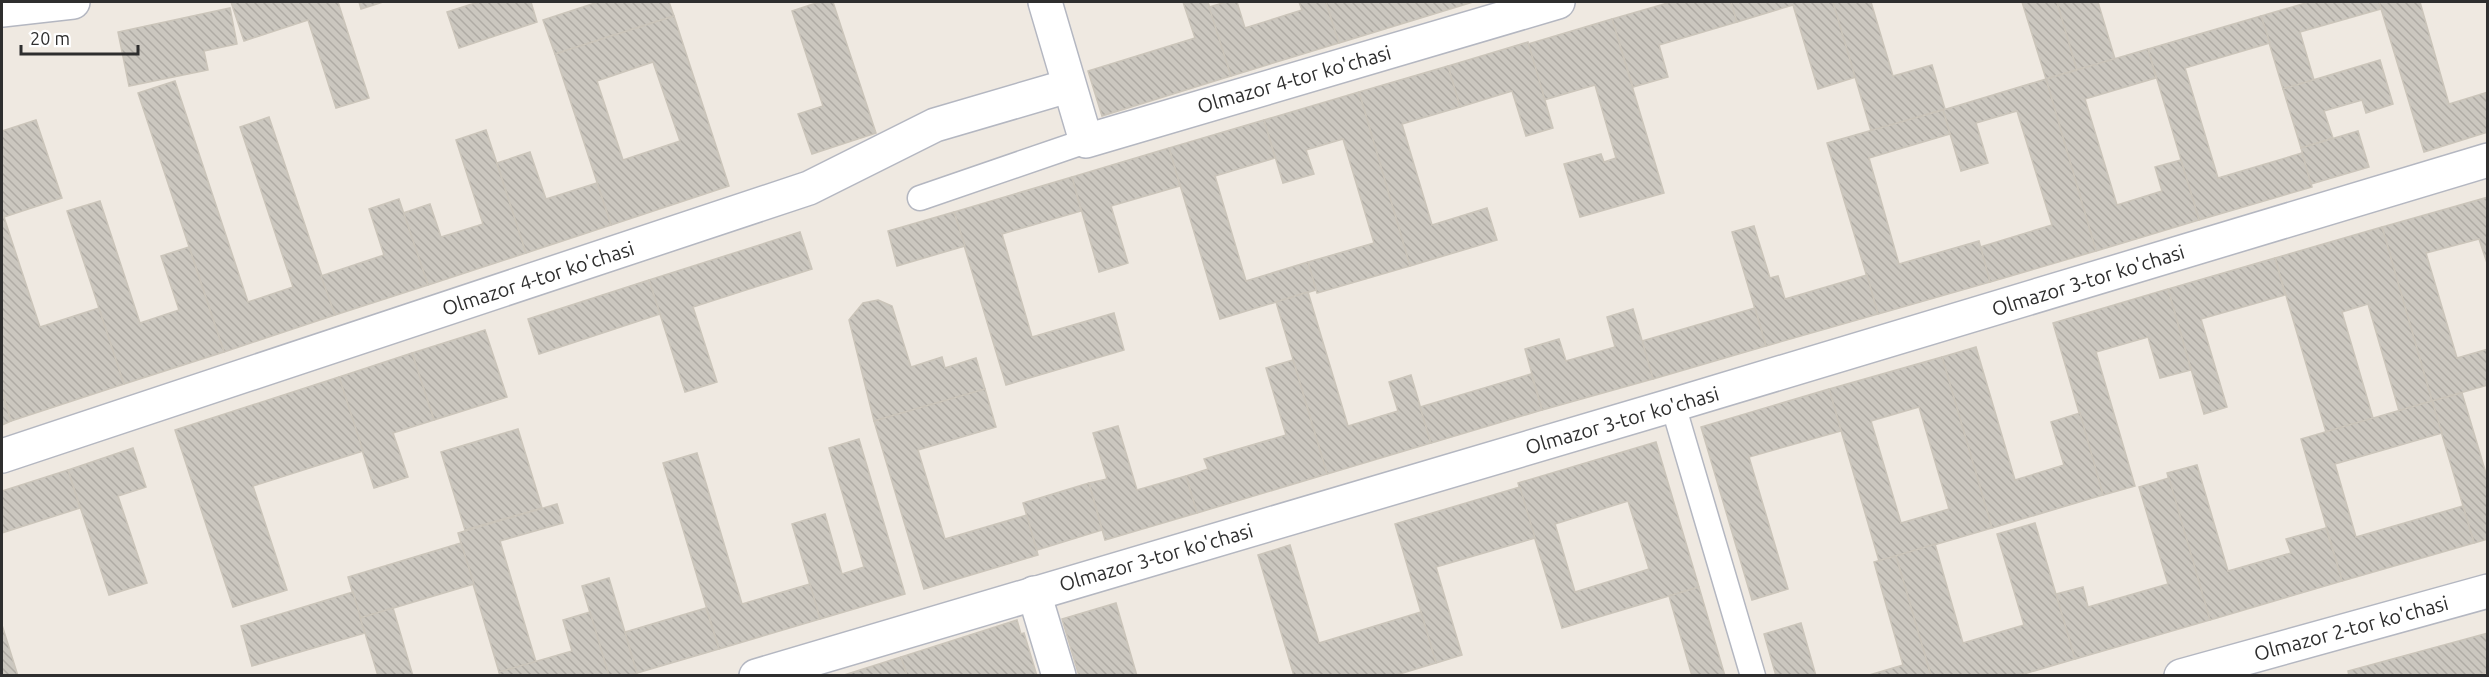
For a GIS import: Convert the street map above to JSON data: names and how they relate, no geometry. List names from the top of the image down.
{
  "streets": {
    "street": ["Olmazor 4-tor ko'chasi", "Olmazor 3-tor ko'chasi", "Olmazor 2-tor ko'chasi"]
  },
  "scale_bar": "20 m"
}
